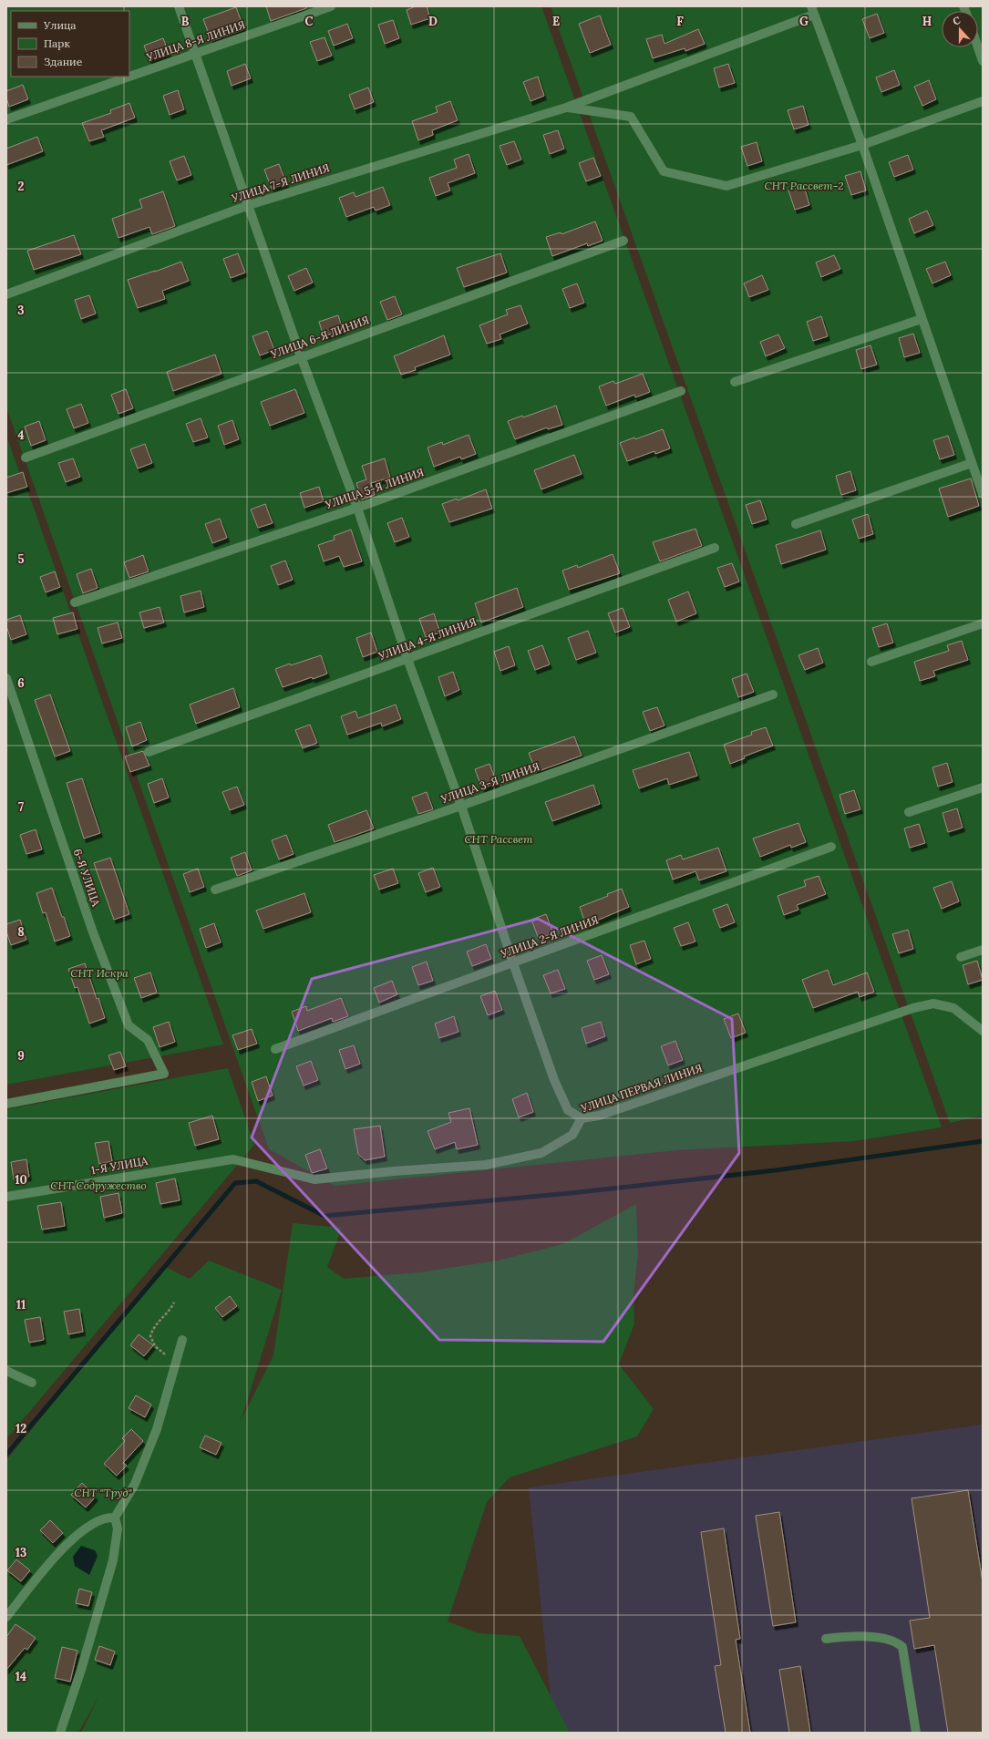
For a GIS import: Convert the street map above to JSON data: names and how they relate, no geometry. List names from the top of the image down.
{
  "streets": {
    "street": [
      "УЛИЦА 8-Я ЛИНИЯ",
      "УЛИЦА 7-Я ЛИНИЯ",
      "УЛИЦА 6-Я ЛИНИЯ",
      "УЛИЦА 5-Я ЛИНИЯ",
      "УЛИЦА 4-Я ЛИНИЯ",
      "УЛИЦА 3-Я ЛИНИЯ",
      "6-Я УЛИЦА",
      "УЛИЦА 2-Я ЛИНИЯ",
      "УЛИЦА ПЕРВАЯ ЛИНИЯ",
      "1-Я УЛИЦА"
    ]
  },
  "crossings": [
    ["УЛИЦА ПЕРВАЯ ЛИНИЯ", "1-Я УЛИЦА"]
  ],
  "parks": [
    "СНТ Рассвет-2",
    "СНТ Рассвет",
    "СНТ Искра",
    "СНТ Содружество",
    "СНТ \"Труд\""
  ],
  "legend": ["Улица", "Парк", "Здание"],
  "north": "top",
  "grid": {
    "columns": [
      "B",
      "C",
      "D",
      "E",
      "F",
      "G",
      "H"
    ],
    "rows": [
      "2",
      "3",
      "4",
      "5",
      "6",
      "7",
      "8",
      "9",
      "10",
      "11",
      "12",
      "13",
      "14"
    ]
  }
}
